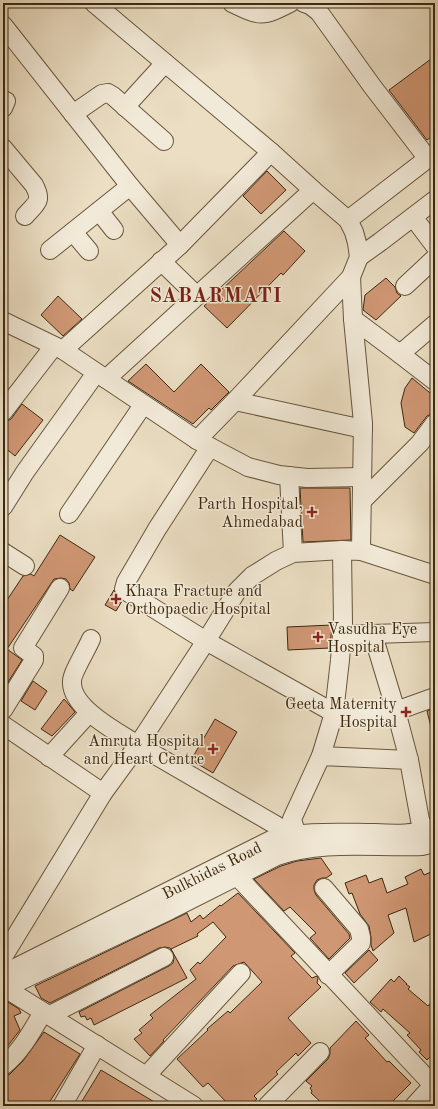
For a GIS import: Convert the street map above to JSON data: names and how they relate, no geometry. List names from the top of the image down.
{
  "streets": {
    "street": ["Bulkhidas Road"]
  },
  "districts": ["SABARMATI"],
  "places": {
    "health": [
      "Parth Hospital, Ahmedabad",
      "Khara Fracture and Orthopaedic Hospital",
      "Vasudha Eye Hospital",
      "Geeta Maternity Hospital",
      "Amruta Hospital and Heart Centre"
    ]
  }
}
